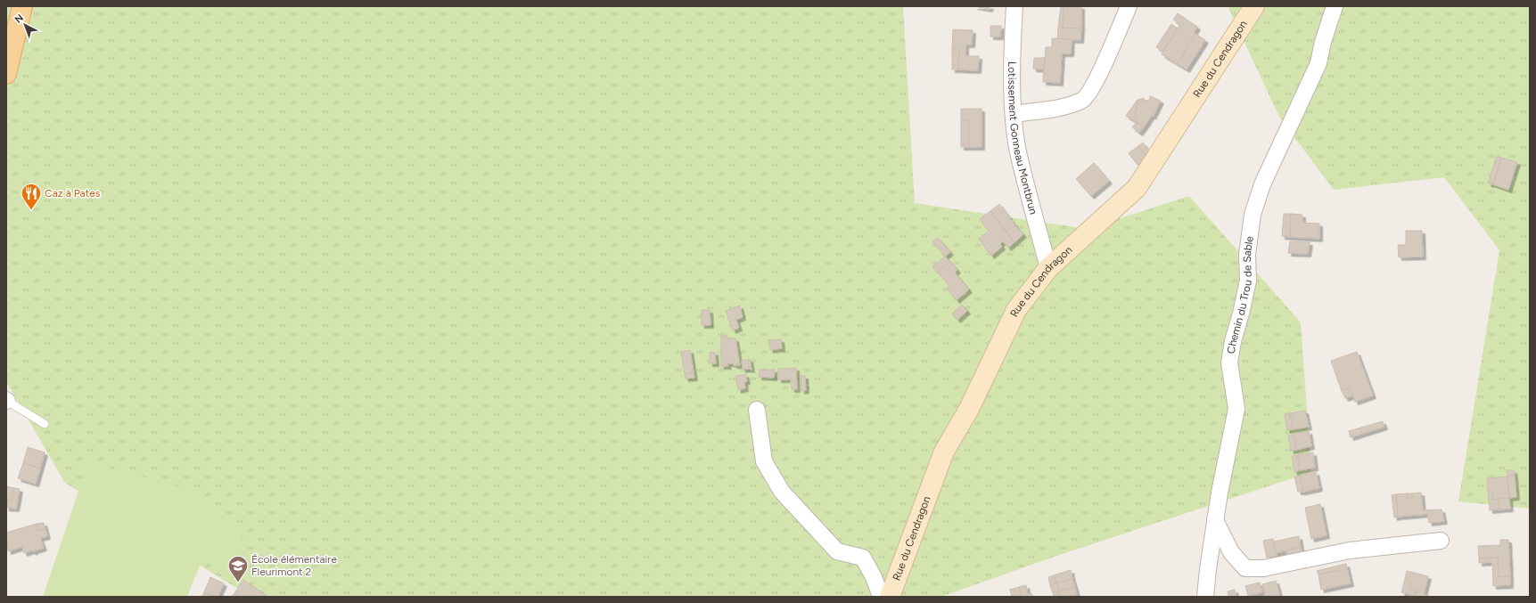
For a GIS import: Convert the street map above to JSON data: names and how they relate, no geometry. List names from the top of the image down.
{
  "streets": {
    "main road": ["Rue du Cendragon"],
    "street": ["Lotissement Gonneau Montbrun", "Chemin du Trou de Sable"]
  },
  "crossings": [
    ["Rue du Cendragon", "Lotissement Gonneau Montbrun"]
  ],
  "places": {
    "restaurant": ["Caz à Pates"],
    "school or university": ["École élémentaire Fleurimont 2"]
  },
  "north": "top left"
}
